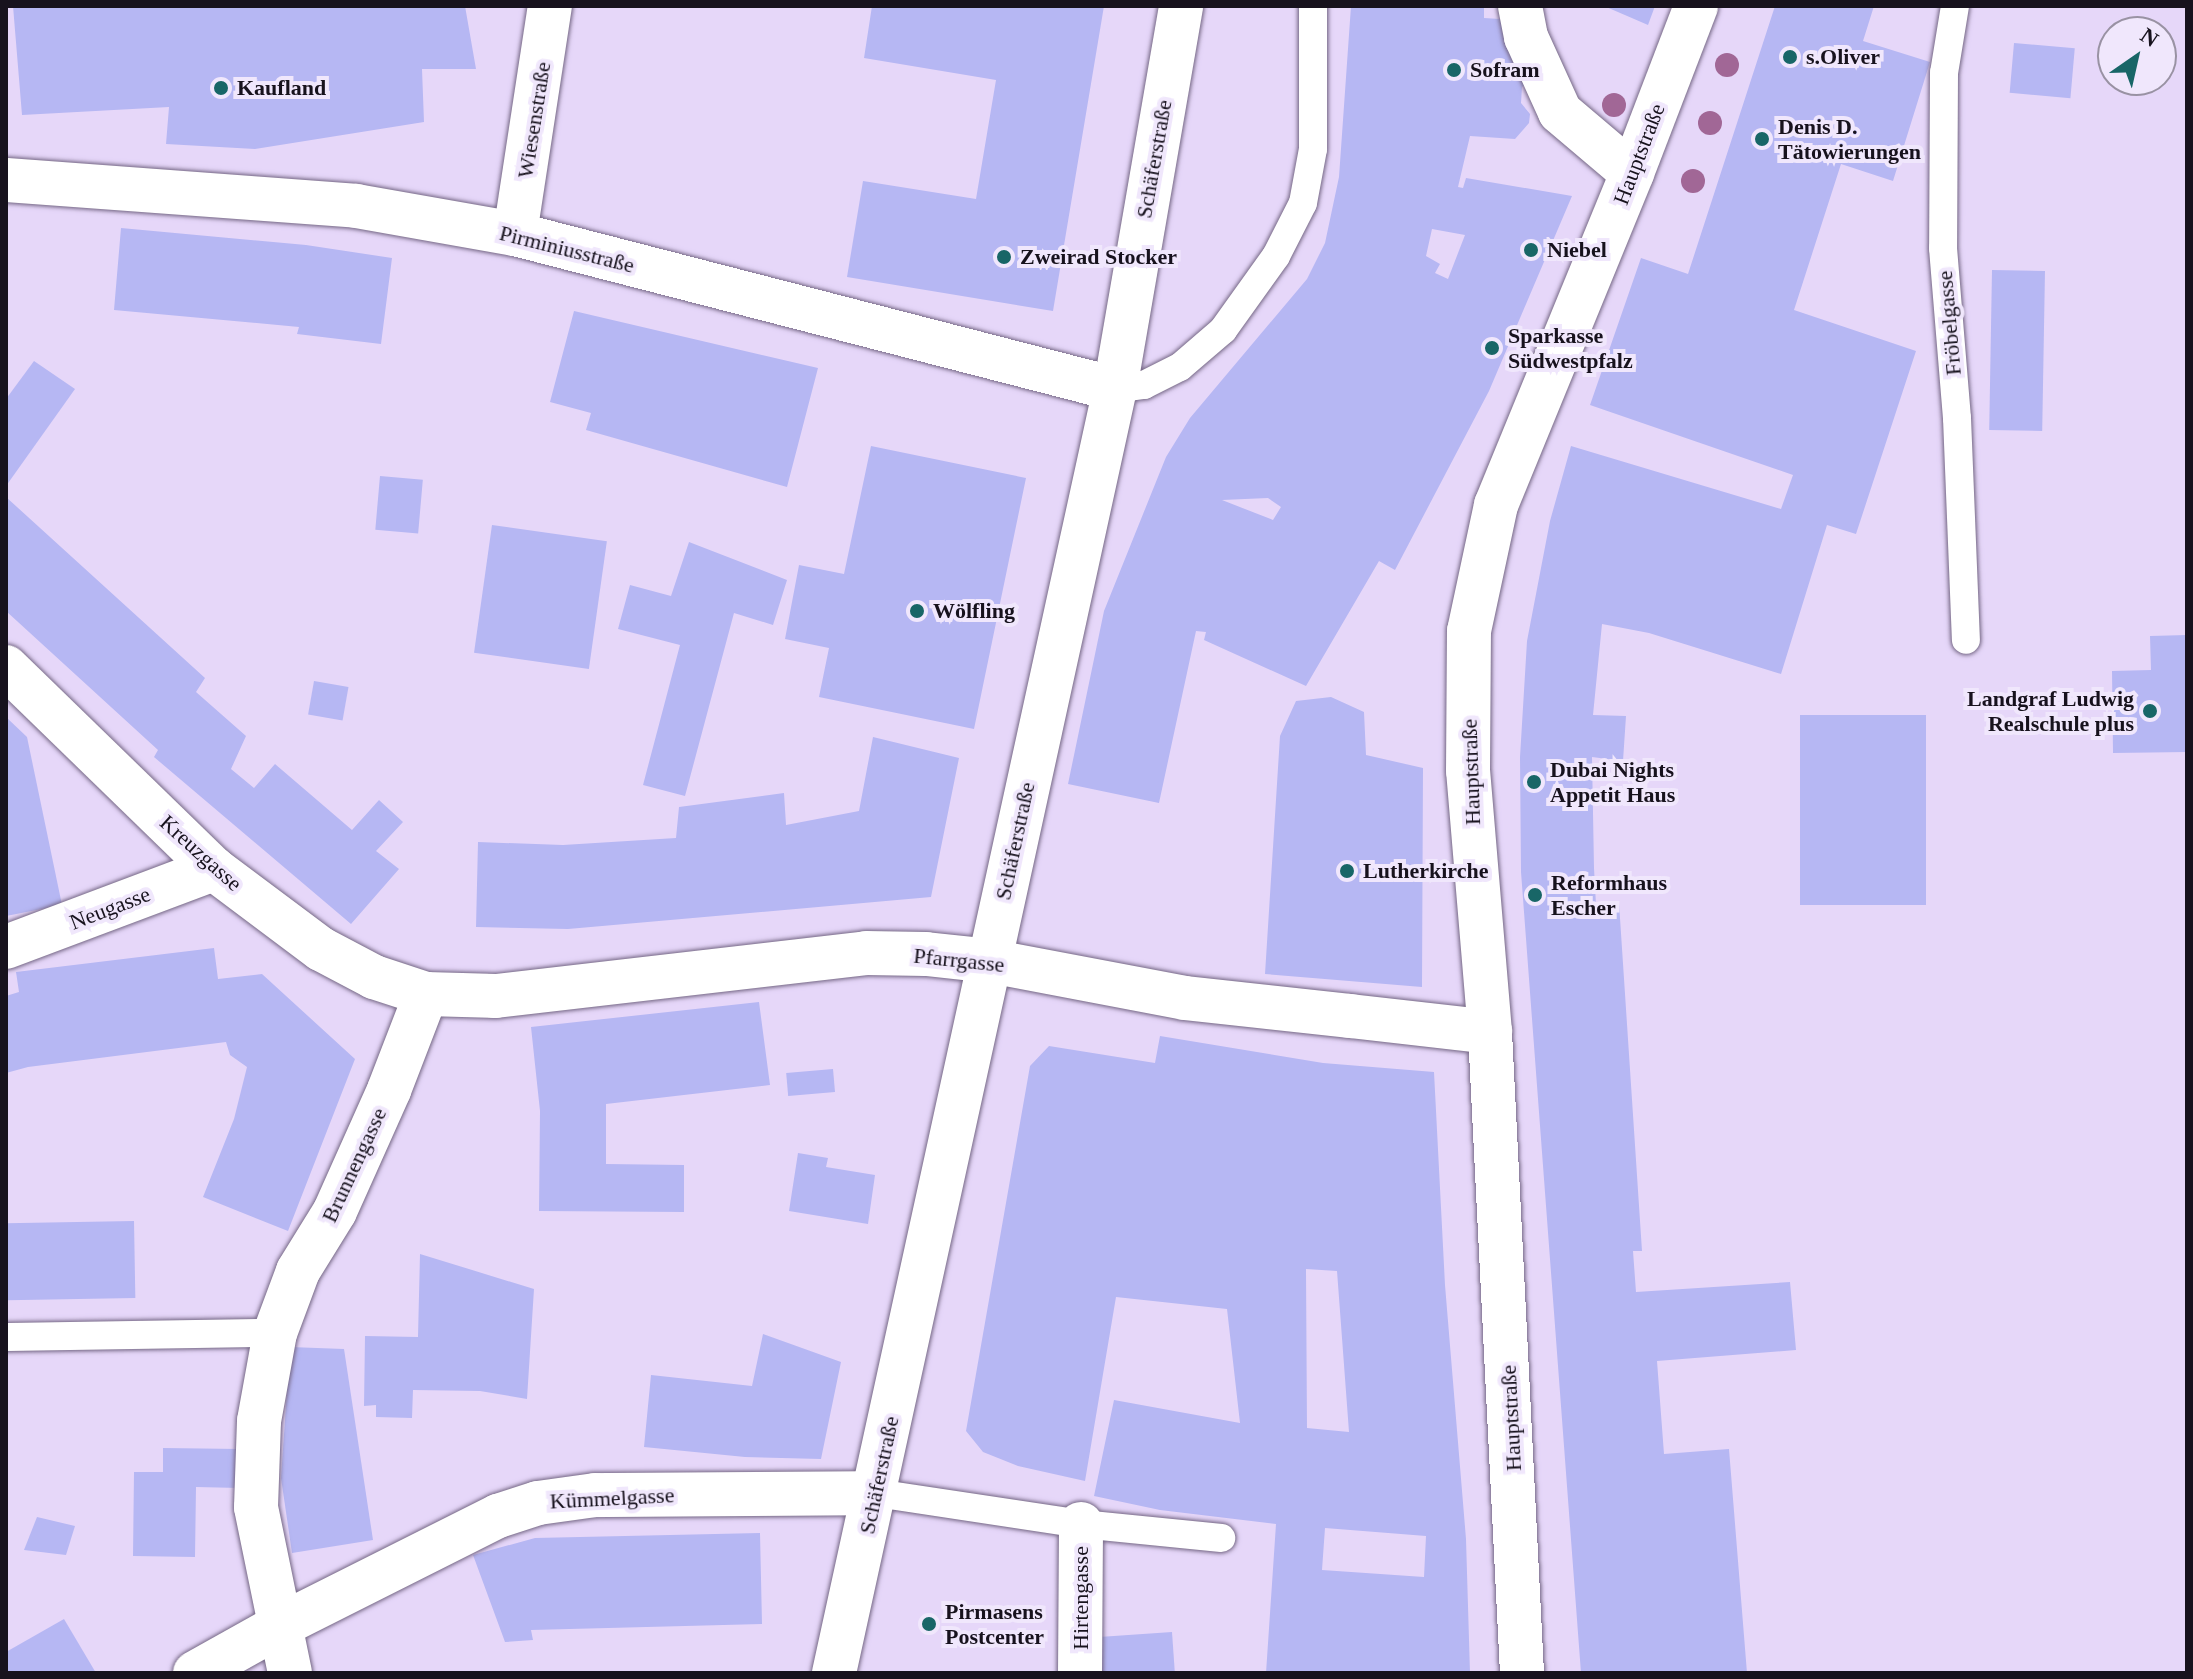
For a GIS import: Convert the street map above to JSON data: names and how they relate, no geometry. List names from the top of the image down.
{
  "streets": {
    "street": [
      "Wiesenstraße",
      "Hauptstraße",
      "Schäferstraße",
      "Pirminiusstraße",
      "Kreuzgasse",
      "Neugasse",
      "Pfarrgasse",
      "Brunnengasse",
      "Kümmelgasse",
      "Hirtengasse"
    ],
    "lane": ["Fröbelgasse"]
  },
  "crossings": [
    ["Wiesenstraße", "Pirminiusstraße"],
    ["Hauptstraße", "Pfarrgasse"],
    ["Schäferstraße", "Pirminiusstraße"],
    ["Schäferstraße", "Pfarrgasse"],
    ["Schäferstraße", "Kümmelgasse"],
    ["Kreuzgasse", "Neugasse"],
    ["Kreuzgasse", "Pfarrgasse"],
    ["Kreuzgasse", "Brunnengasse"],
    ["Pfarrgasse", "Brunnengasse"],
    ["Brunnengasse", "Kümmelgasse"]
  ],
  "places": [
    "s.Oliver",
    "Sofram",
    "Kaufland",
    "Denis D. Tätowierungen",
    "Niebel",
    "Zweirad Stocker",
    "Sparkasse Südwestpfalz",
    "Wölfling",
    "Landgraf Ludwig Realschule plus",
    "Dubai Nights Appetit Haus",
    "Lutherkirche",
    "Reformhaus Escher",
    "Pirmasens Postcenter"
  ],
  "north": "top right"
}
